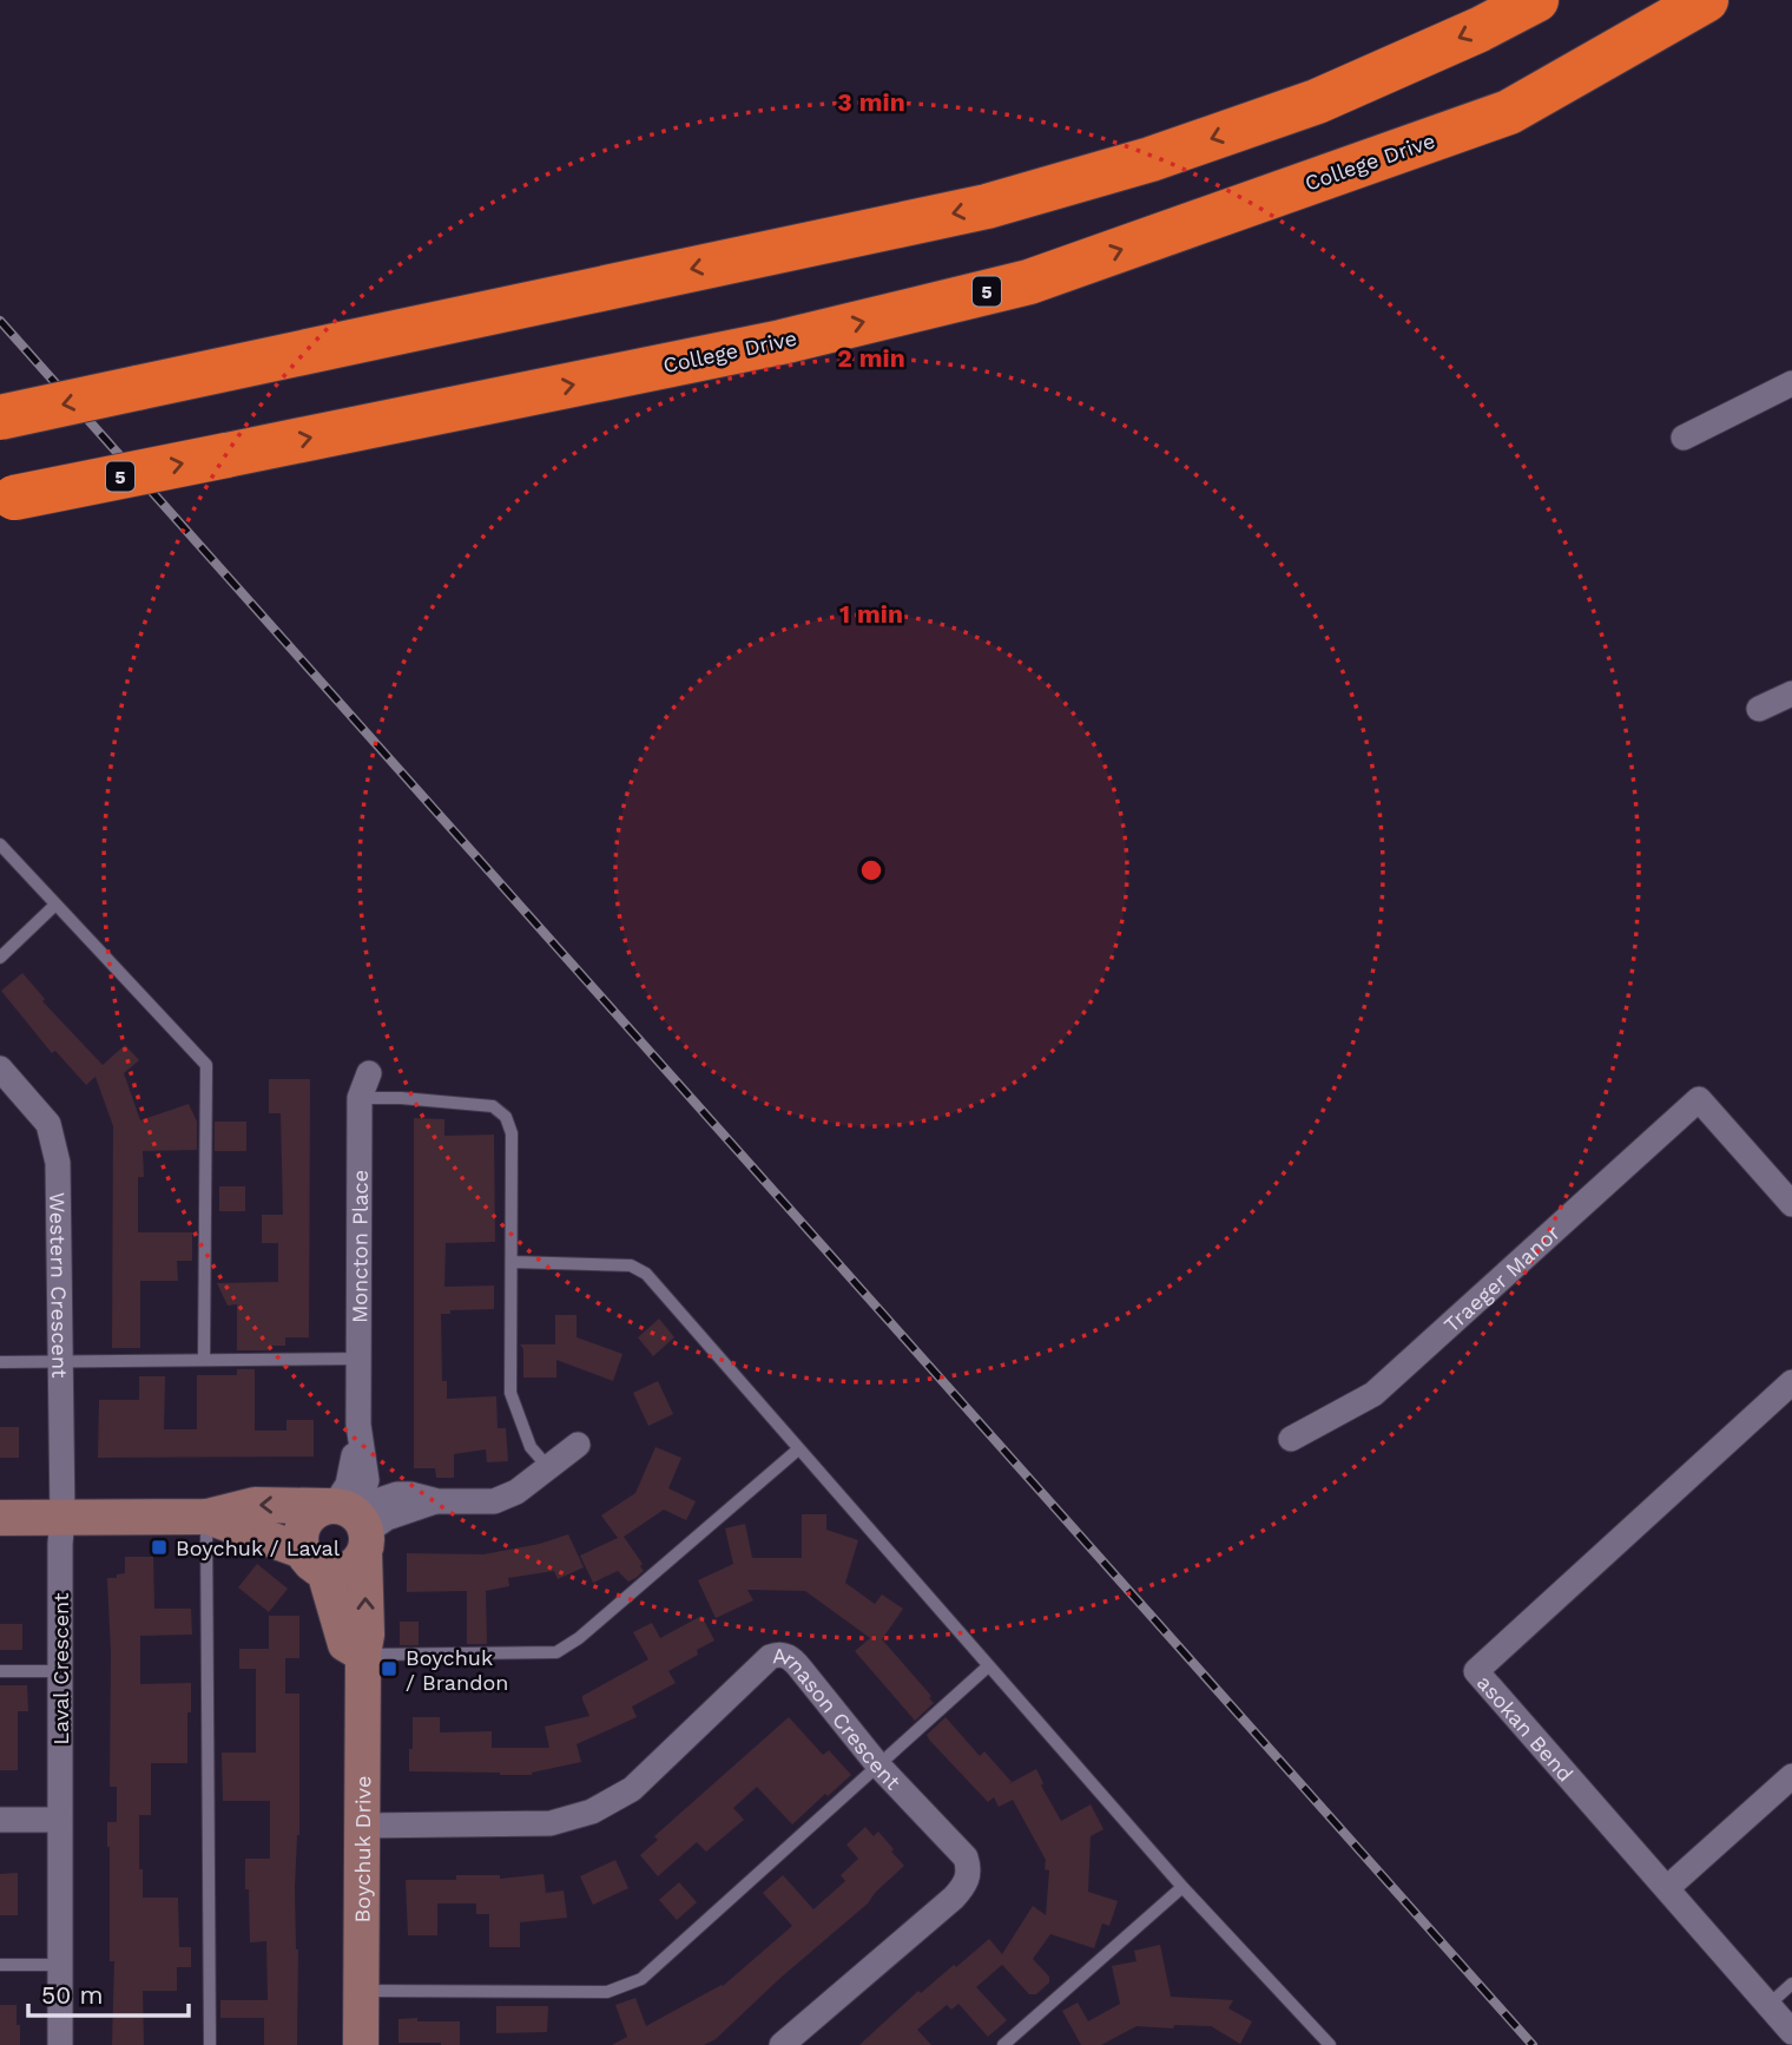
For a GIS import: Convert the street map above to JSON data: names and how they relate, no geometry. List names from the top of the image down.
{
  "streets": {
    "highway": ["College Drive", "5"],
    "street": [
      "Moncton Place",
      "Traeger Manor",
      "Western Crescent",
      "Laval Crescent",
      "Arnason Crescent",
      "asokan Bend",
      "Boychuk Drive"
    ]
  },
  "crossings": [
    ["Moncton Place", "Boychuk Drive"],
    ["Western Crescent", "Laval Crescent"],
    ["Arnason Crescent", "Boychuk Drive"]
  ],
  "places": {
    "transit": ["Boychuk / Laval", "Boychuk / Brandon"]
  },
  "scale_bar": "50 m",
  "rings": ["3 min", "2 min", "1 min"]
}
